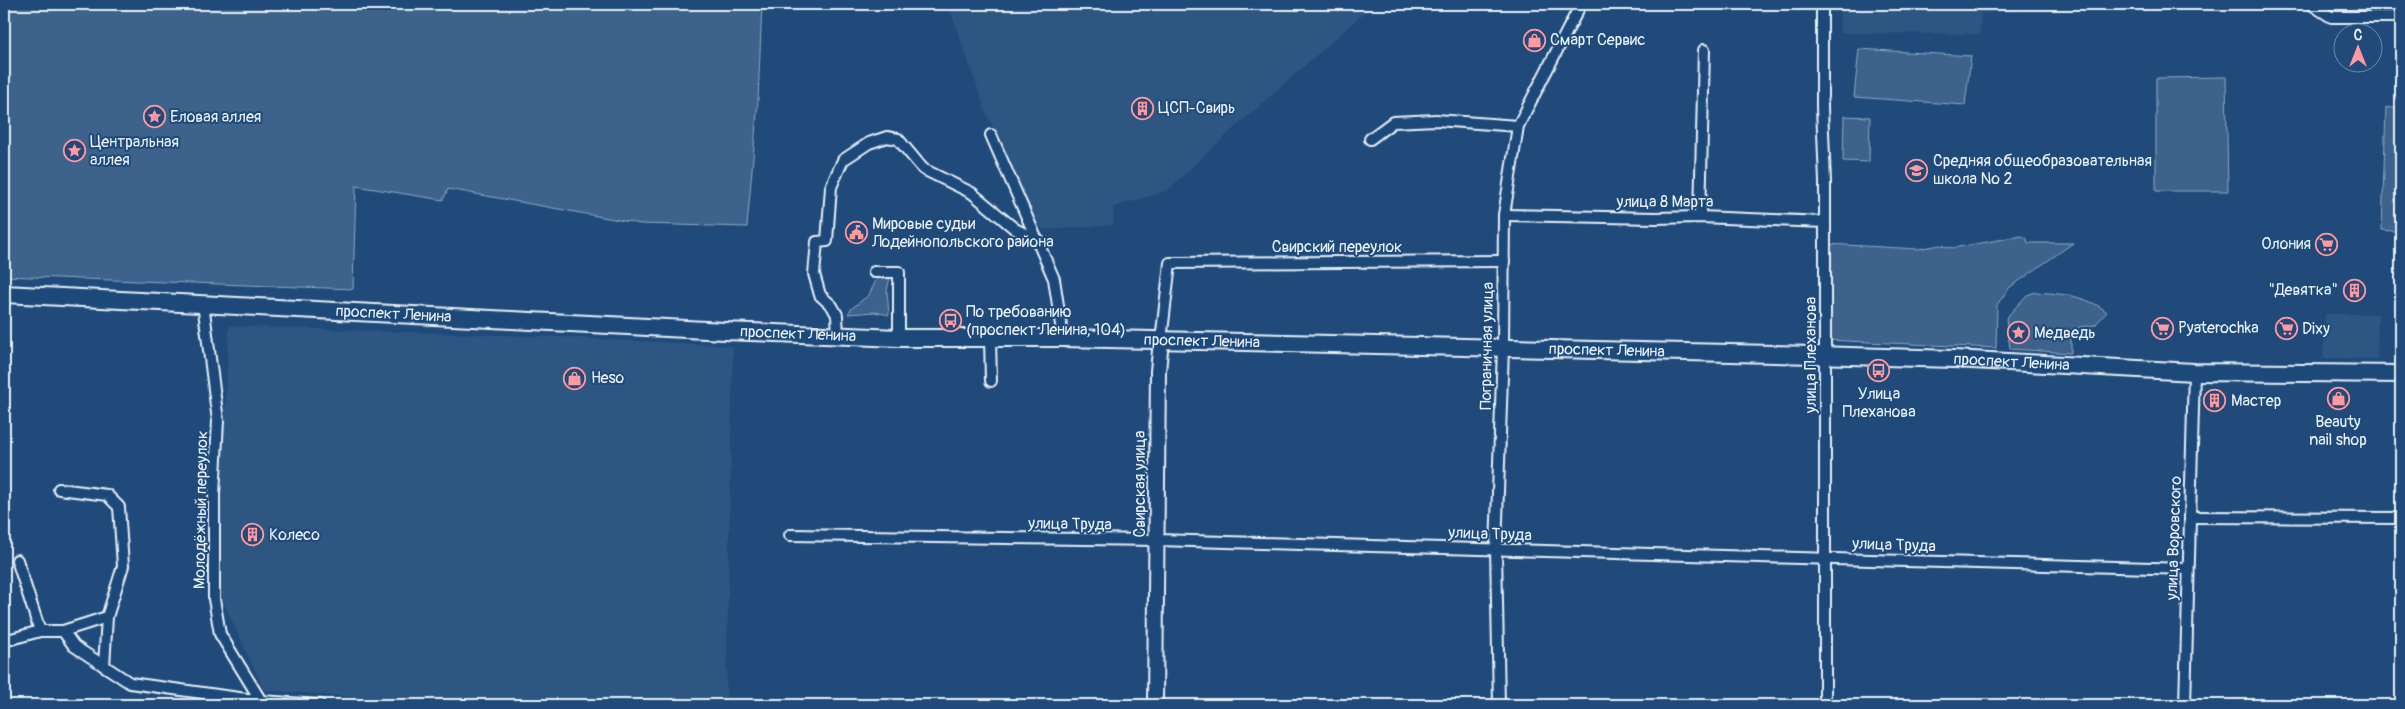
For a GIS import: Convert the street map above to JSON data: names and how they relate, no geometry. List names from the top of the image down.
{
  "streets": {
    "main road": ["проспект Ленина"],
    "street": [
      "улица 8 Марта",
      "Свирский переулок",
      "Пограничная улица",
      "улица Плеханова",
      "Свирская улица",
      "Молодёжный переулок",
      "улица Труда",
      "улица Воровского"
    ]
  },
  "crossings": [
    ["улица 8 Марта", "Пограничная улица"],
    ["улица 8 Марта", "улица Плеханова"],
    ["Свирский переулок", "Пограничная улица"],
    ["Свирский переулок", "Свирская улица"],
    ["проспект Ленина", "Пограничная улица"],
    ["проспект Ленина", "улица Плеханова"],
    ["проспект Ленина", "Свирская улица"],
    ["проспект Ленина", "Молодёжный переулок"],
    ["проспект Ленина", "улица Воровского"],
    ["Пограничная улица", "улица Труда"],
    ["улица Плеханова", "улица Труда"],
    ["Свирская улица", "улица Труда"],
    ["улица Труда", "улица Воровского"]
  ],
  "places": {
    "shop": ["Смарт Сервис", "Heso", "Beauty nail shop"],
    "building": [
      "ЦСП-Свирь",
      "\"Девятка\"",
      "Мастер",
      "Колесо"
    ],
    "place": ["Еловая аллея", "Центральная аллея", "Медведь"],
    "school or university": ["Средняя общеобразовательная школа № 2"],
    "public building": ["Мировые судьи Лодейнопольского района"],
    "supermarket": ["Олония", "Pyaterochka", "Dixy"],
    "bus stop": ["По требованию (проспект Ленина, 104)", "Улица Плеханова"]
  },
  "north": "top"
}
